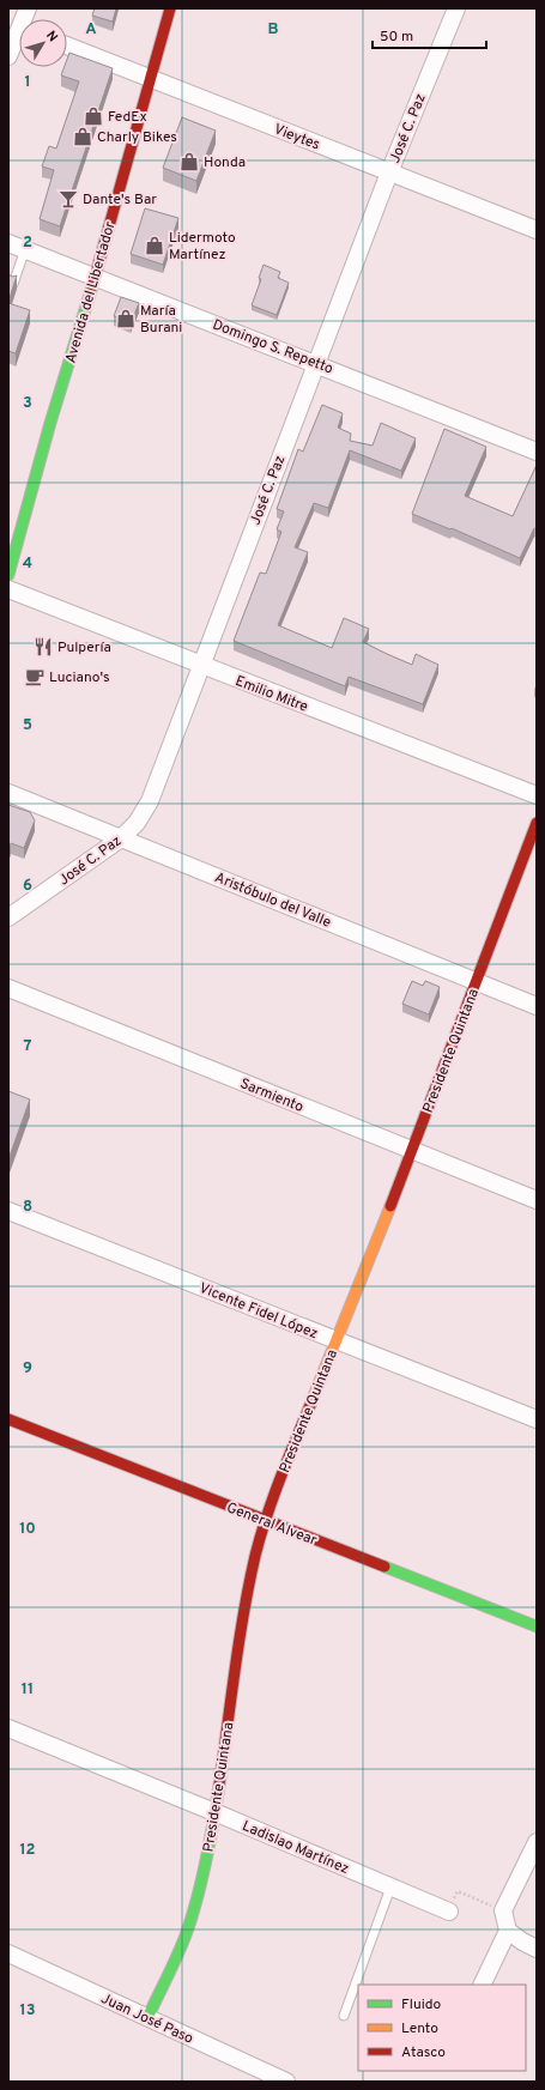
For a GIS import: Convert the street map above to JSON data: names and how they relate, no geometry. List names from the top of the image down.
{
  "streets": {
    "street": [
      "José C. Paz",
      "Vieytes",
      "Avenida del Libertador",
      "Domingo S. Repetto",
      "Emilio Mitre",
      "Aristóbulo del Valle",
      "Presidente Quintana",
      "Sarmiento",
      "Vicente Fidel López",
      "General Alvear",
      "Ladislao Martínez",
      "Juan José Paso"
    ]
  },
  "crossings": [
    ["José C. Paz", "Vieytes"],
    ["José C. Paz", "Domingo S. Repetto"],
    ["José C. Paz", "Emilio Mitre"],
    ["José C. Paz", "Aristóbulo del Valle"],
    ["Vieytes", "Avenida del Libertador"],
    ["Avenida del Libertador", "Domingo S. Repetto"],
    ["Aristóbulo del Valle", "Presidente Quintana"],
    ["Presidente Quintana", "Sarmiento"],
    ["Presidente Quintana", "Vicente Fidel López"],
    ["Presidente Quintana", "General Alvear"],
    ["Presidente Quintana", "Ladislao Martínez"],
    ["Presidente Quintana", "Juan José Paso"]
  ],
  "places": {
    "shop": [
      "FedEx",
      "Charly Bikes",
      "Honda",
      "Lidermoto Martínez",
      "María Burani"
    ],
    "bar": ["Dante's Bar"],
    "restaurant": ["Pulpería"],
    "cafe": ["Luciano's"]
  },
  "legend": ["Fluido", "Lento", "Atasco"],
  "scale_bar": "50 m",
  "north": "top right",
  "grid": {
    "columns": ["A", "B"],
    "rows": [
      "1",
      "2",
      "3",
      "4",
      "5",
      "6",
      "7",
      "8",
      "9",
      "10",
      "11",
      "12",
      "13"
    ]
  }
}
